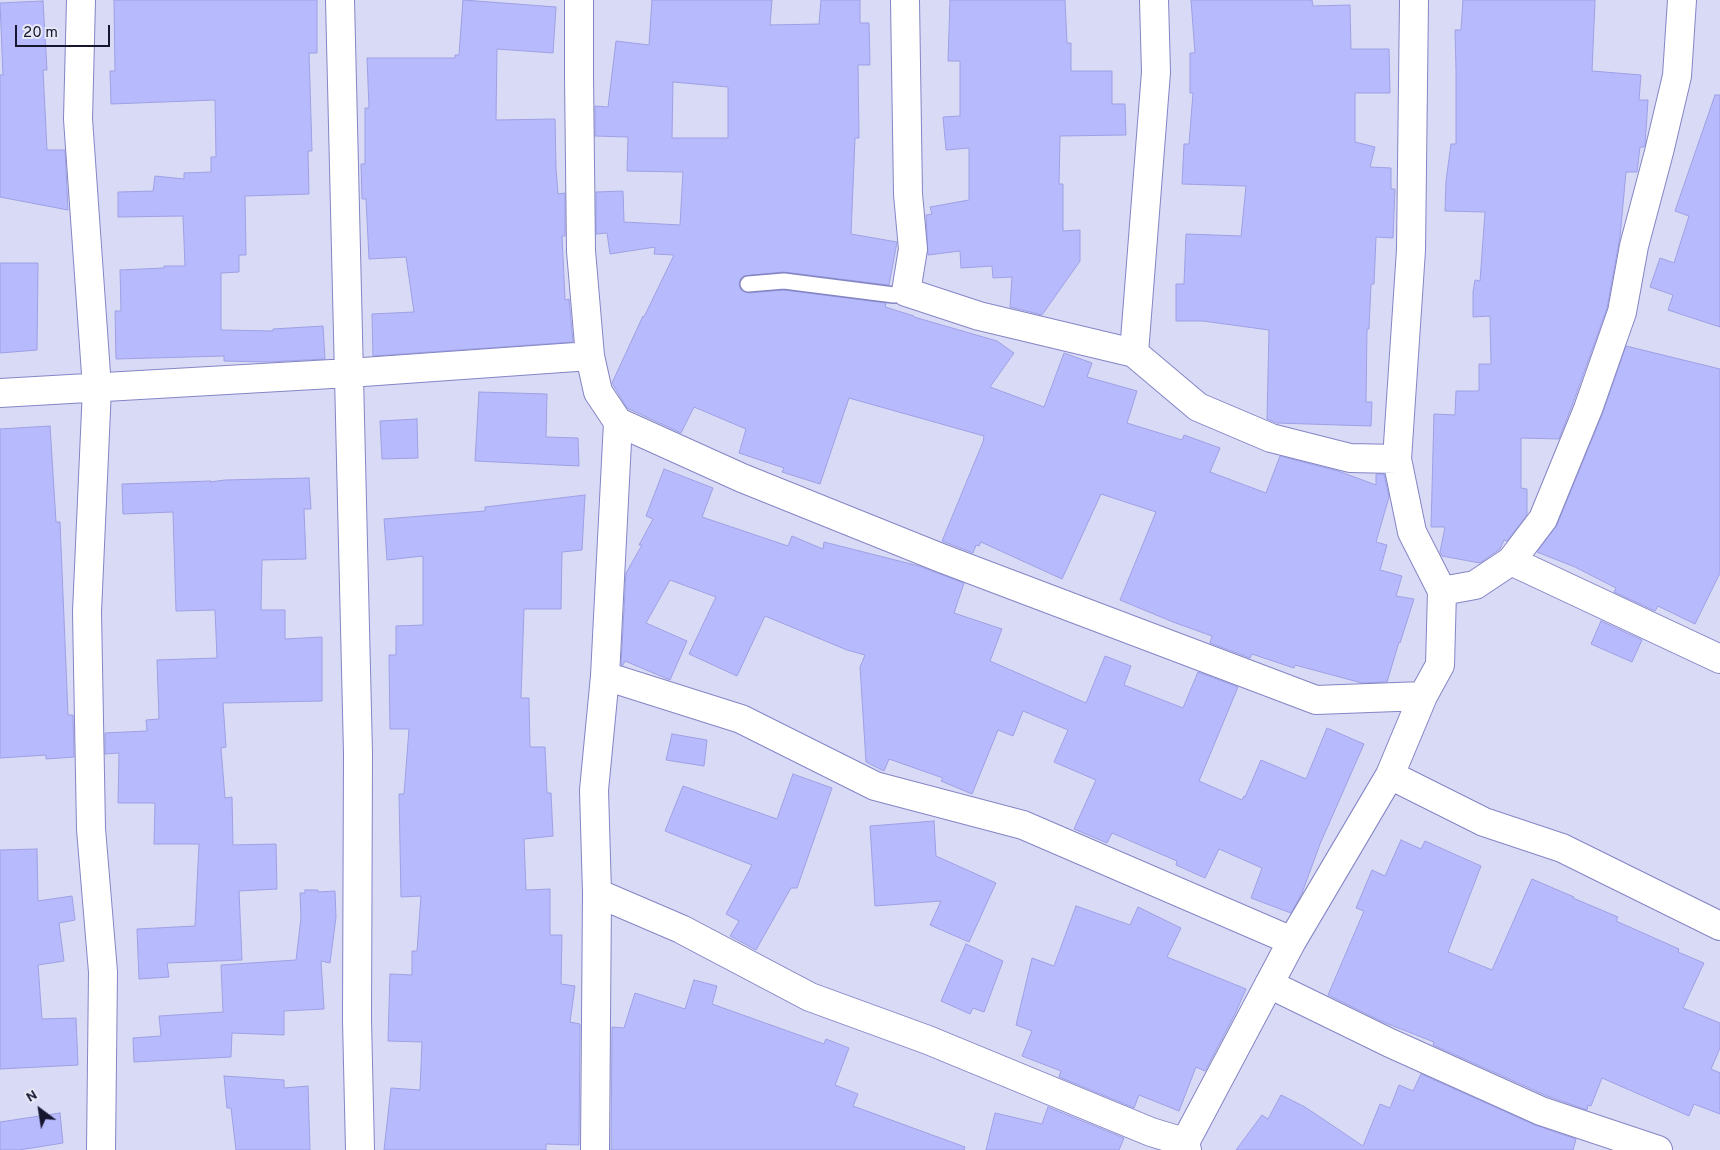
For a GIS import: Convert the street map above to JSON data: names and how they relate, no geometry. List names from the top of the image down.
{
  "scale_bar": "20 m",
  "north": "top left"
}
